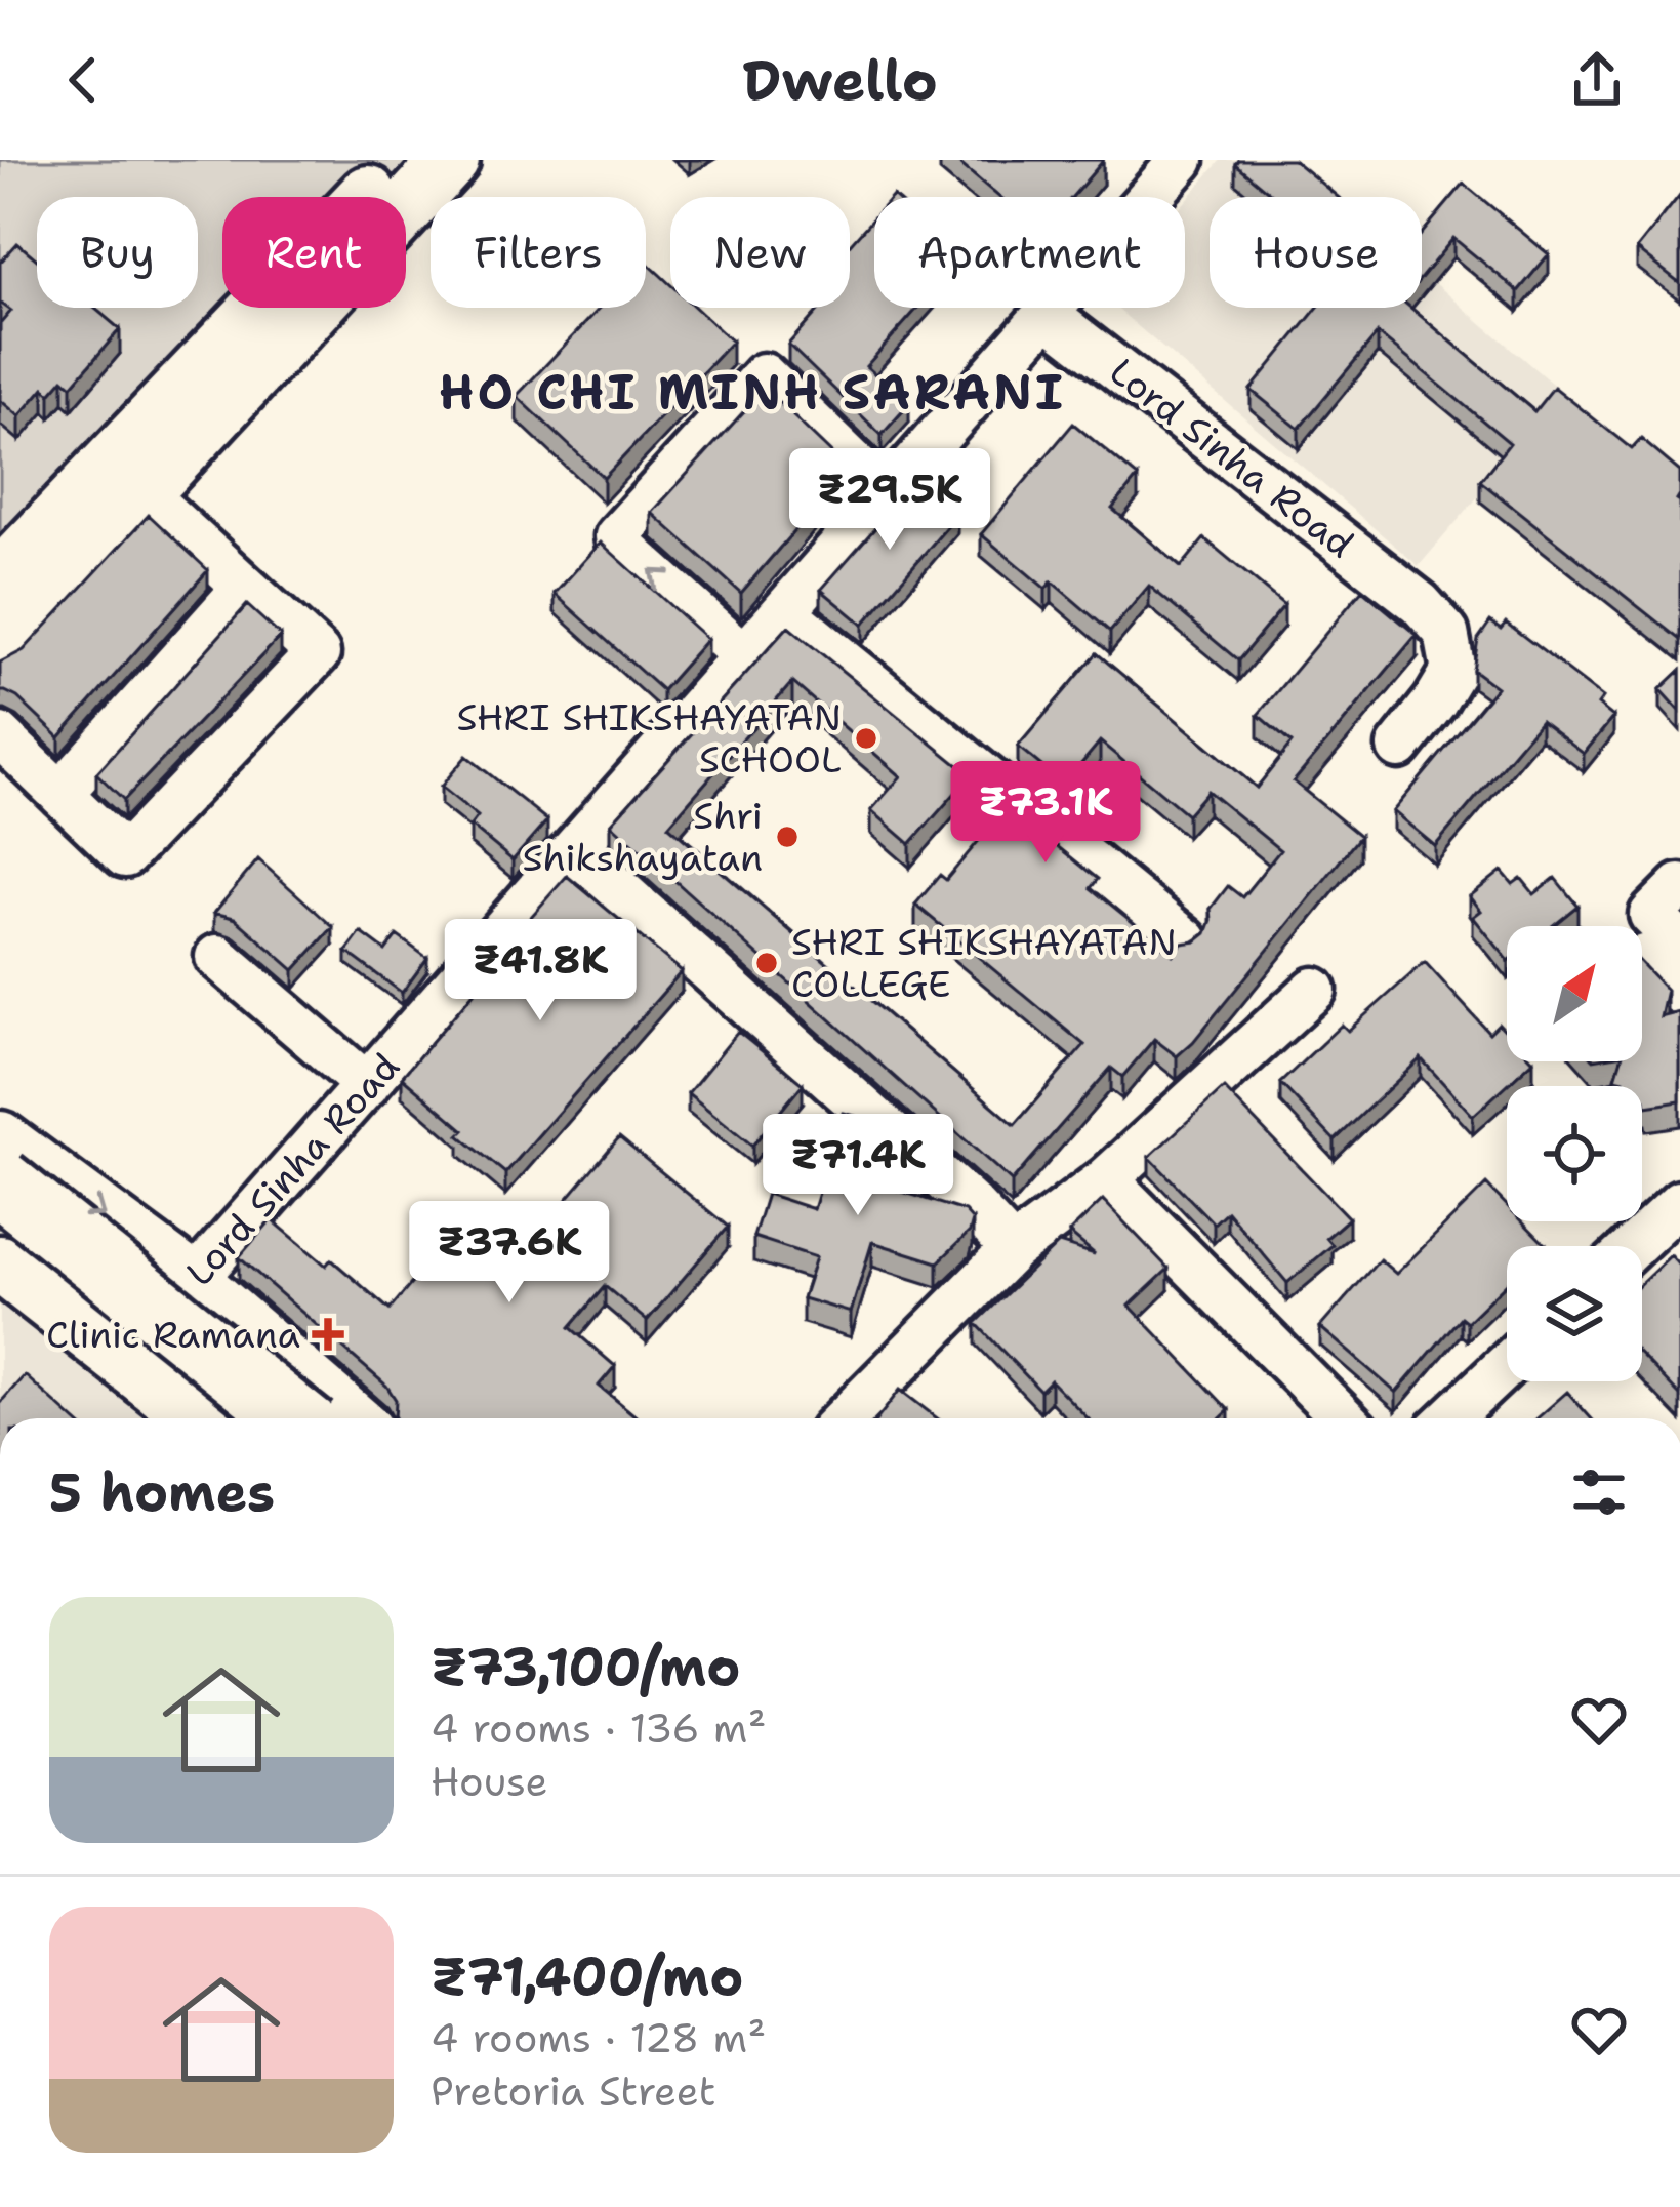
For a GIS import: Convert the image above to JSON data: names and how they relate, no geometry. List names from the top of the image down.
{
  "streets": {
    "street": ["Lord Sinha Road"]
  },
  "districts": ["HO CHI MINH SARANI"],
  "places": {
    "other": ["SHRI SHIKSHAYATAN SCHOOL", "Shri Shikshayatan", "SHRI SHIKSHAYATAN COLLEGE"],
    "health": ["Clinic Ramana"]
  },
  "north": "top right",
  "page": {
    "header": "Dwello",
    "chip": [
      "Buy",
      "Rent",
      "Filters",
      "New",
      "Apartment",
      "House"
    ],
    "price": [
      "₹29.5K",
      "₹73.1K",
      "₹41.8K",
      "₹71.4K",
      "₹37.6K"
    ],
    "heading": "5 homes",
    "list": [
      {
        "name": "₹73,100/mo",
        "note": "4 rooms · 136 m² · House"
      },
      {
        "name": "₹71,400/mo",
        "note": "4 rooms · 128 m² · Pretoria Street"
      }
    ]
  }
}
